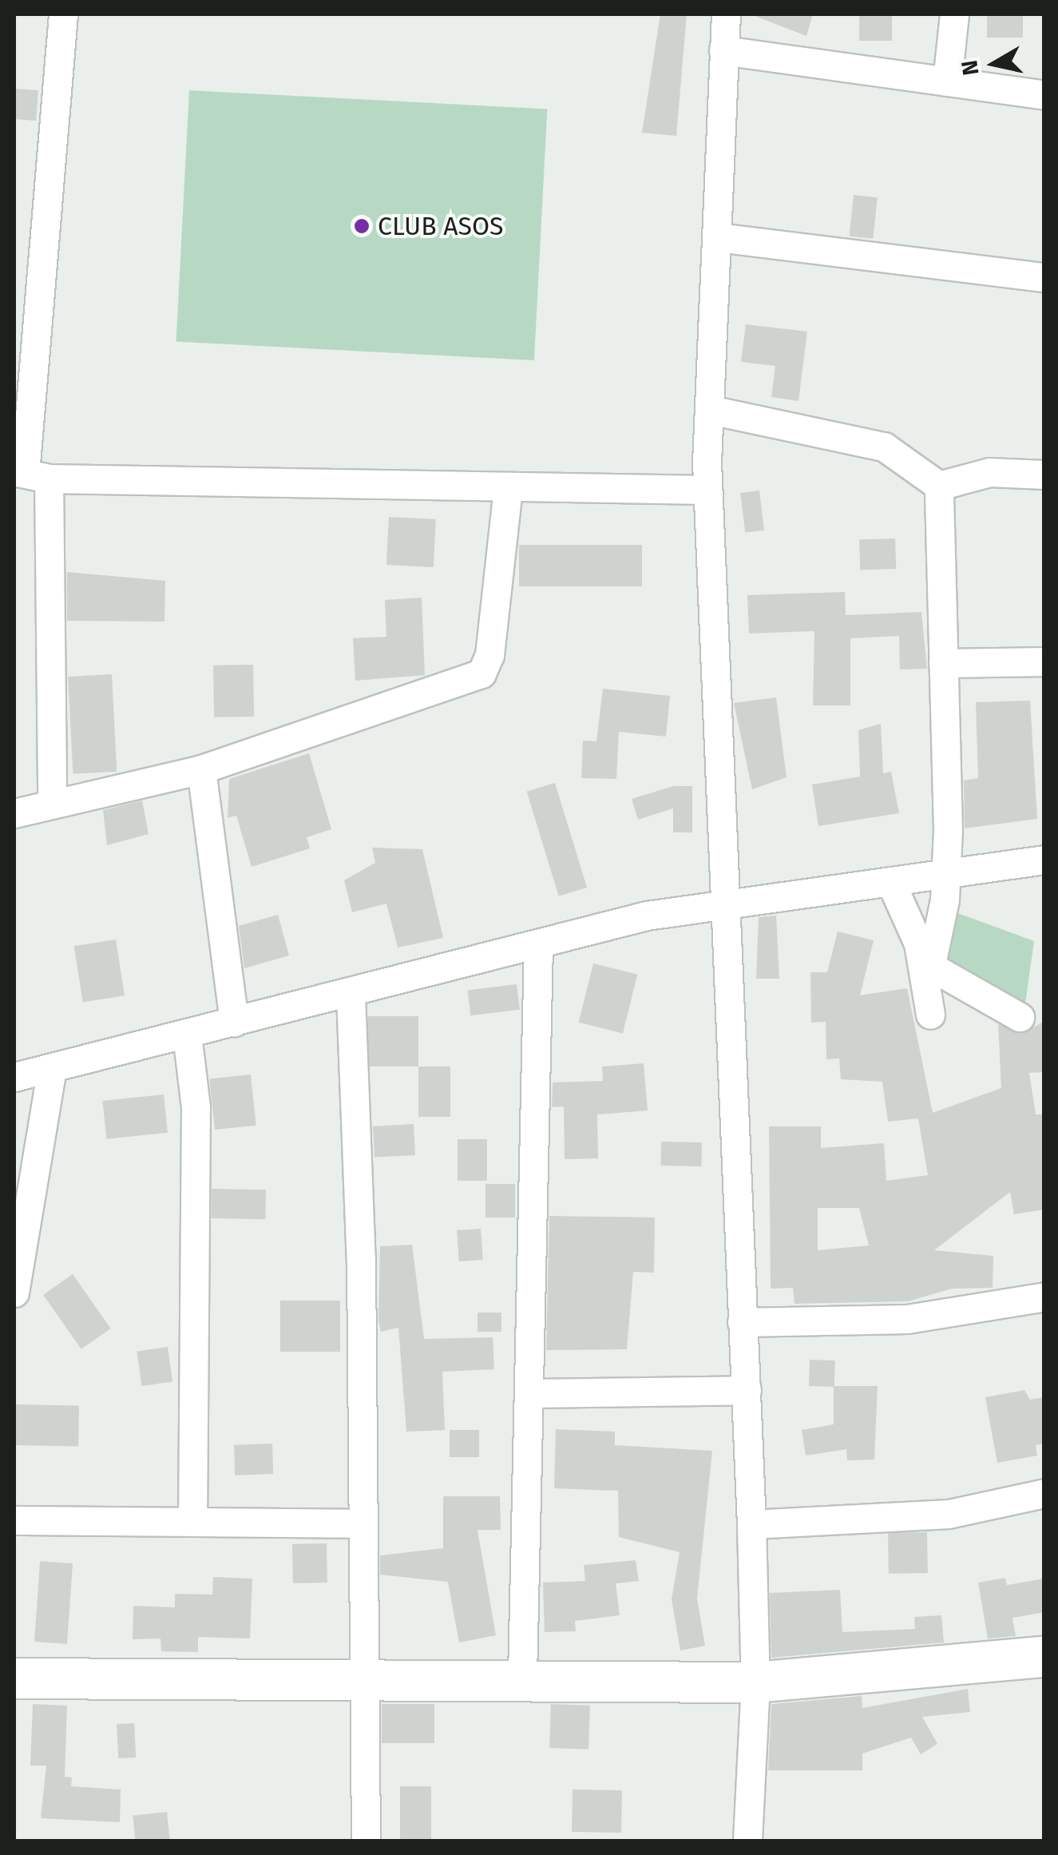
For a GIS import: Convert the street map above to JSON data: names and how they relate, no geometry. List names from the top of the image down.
{
  "places": ["CLUB ASOS"],
  "north": "left"
}
